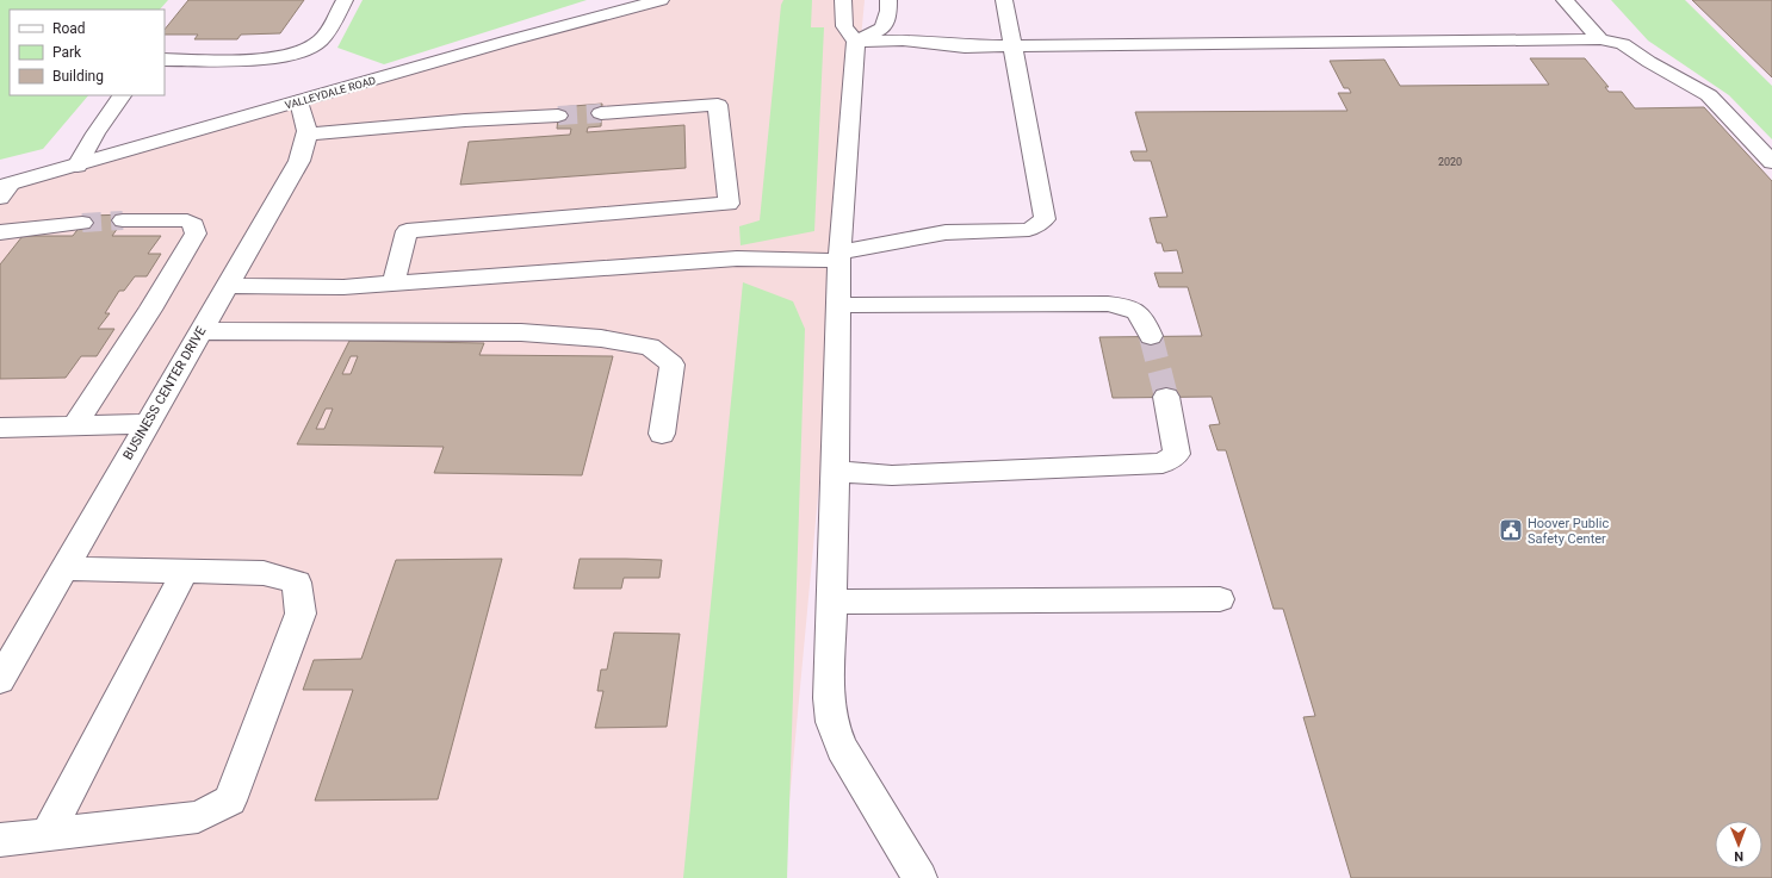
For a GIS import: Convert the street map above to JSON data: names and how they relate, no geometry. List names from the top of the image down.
{
  "streets": {
    "main road": ["VALLEYDALE ROAD", "BUSINESS CENTER DRIVE"]
  },
  "crossings": [
    ["VALLEYDALE ROAD", "BUSINESS CENTER DRIVE"]
  ],
  "places": {
    "public building": ["Hoover Public Safety Center"]
  },
  "house_numbers": ["2020"],
  "legend": ["Road", "Park", "Building"],
  "north": "bottom"
}
